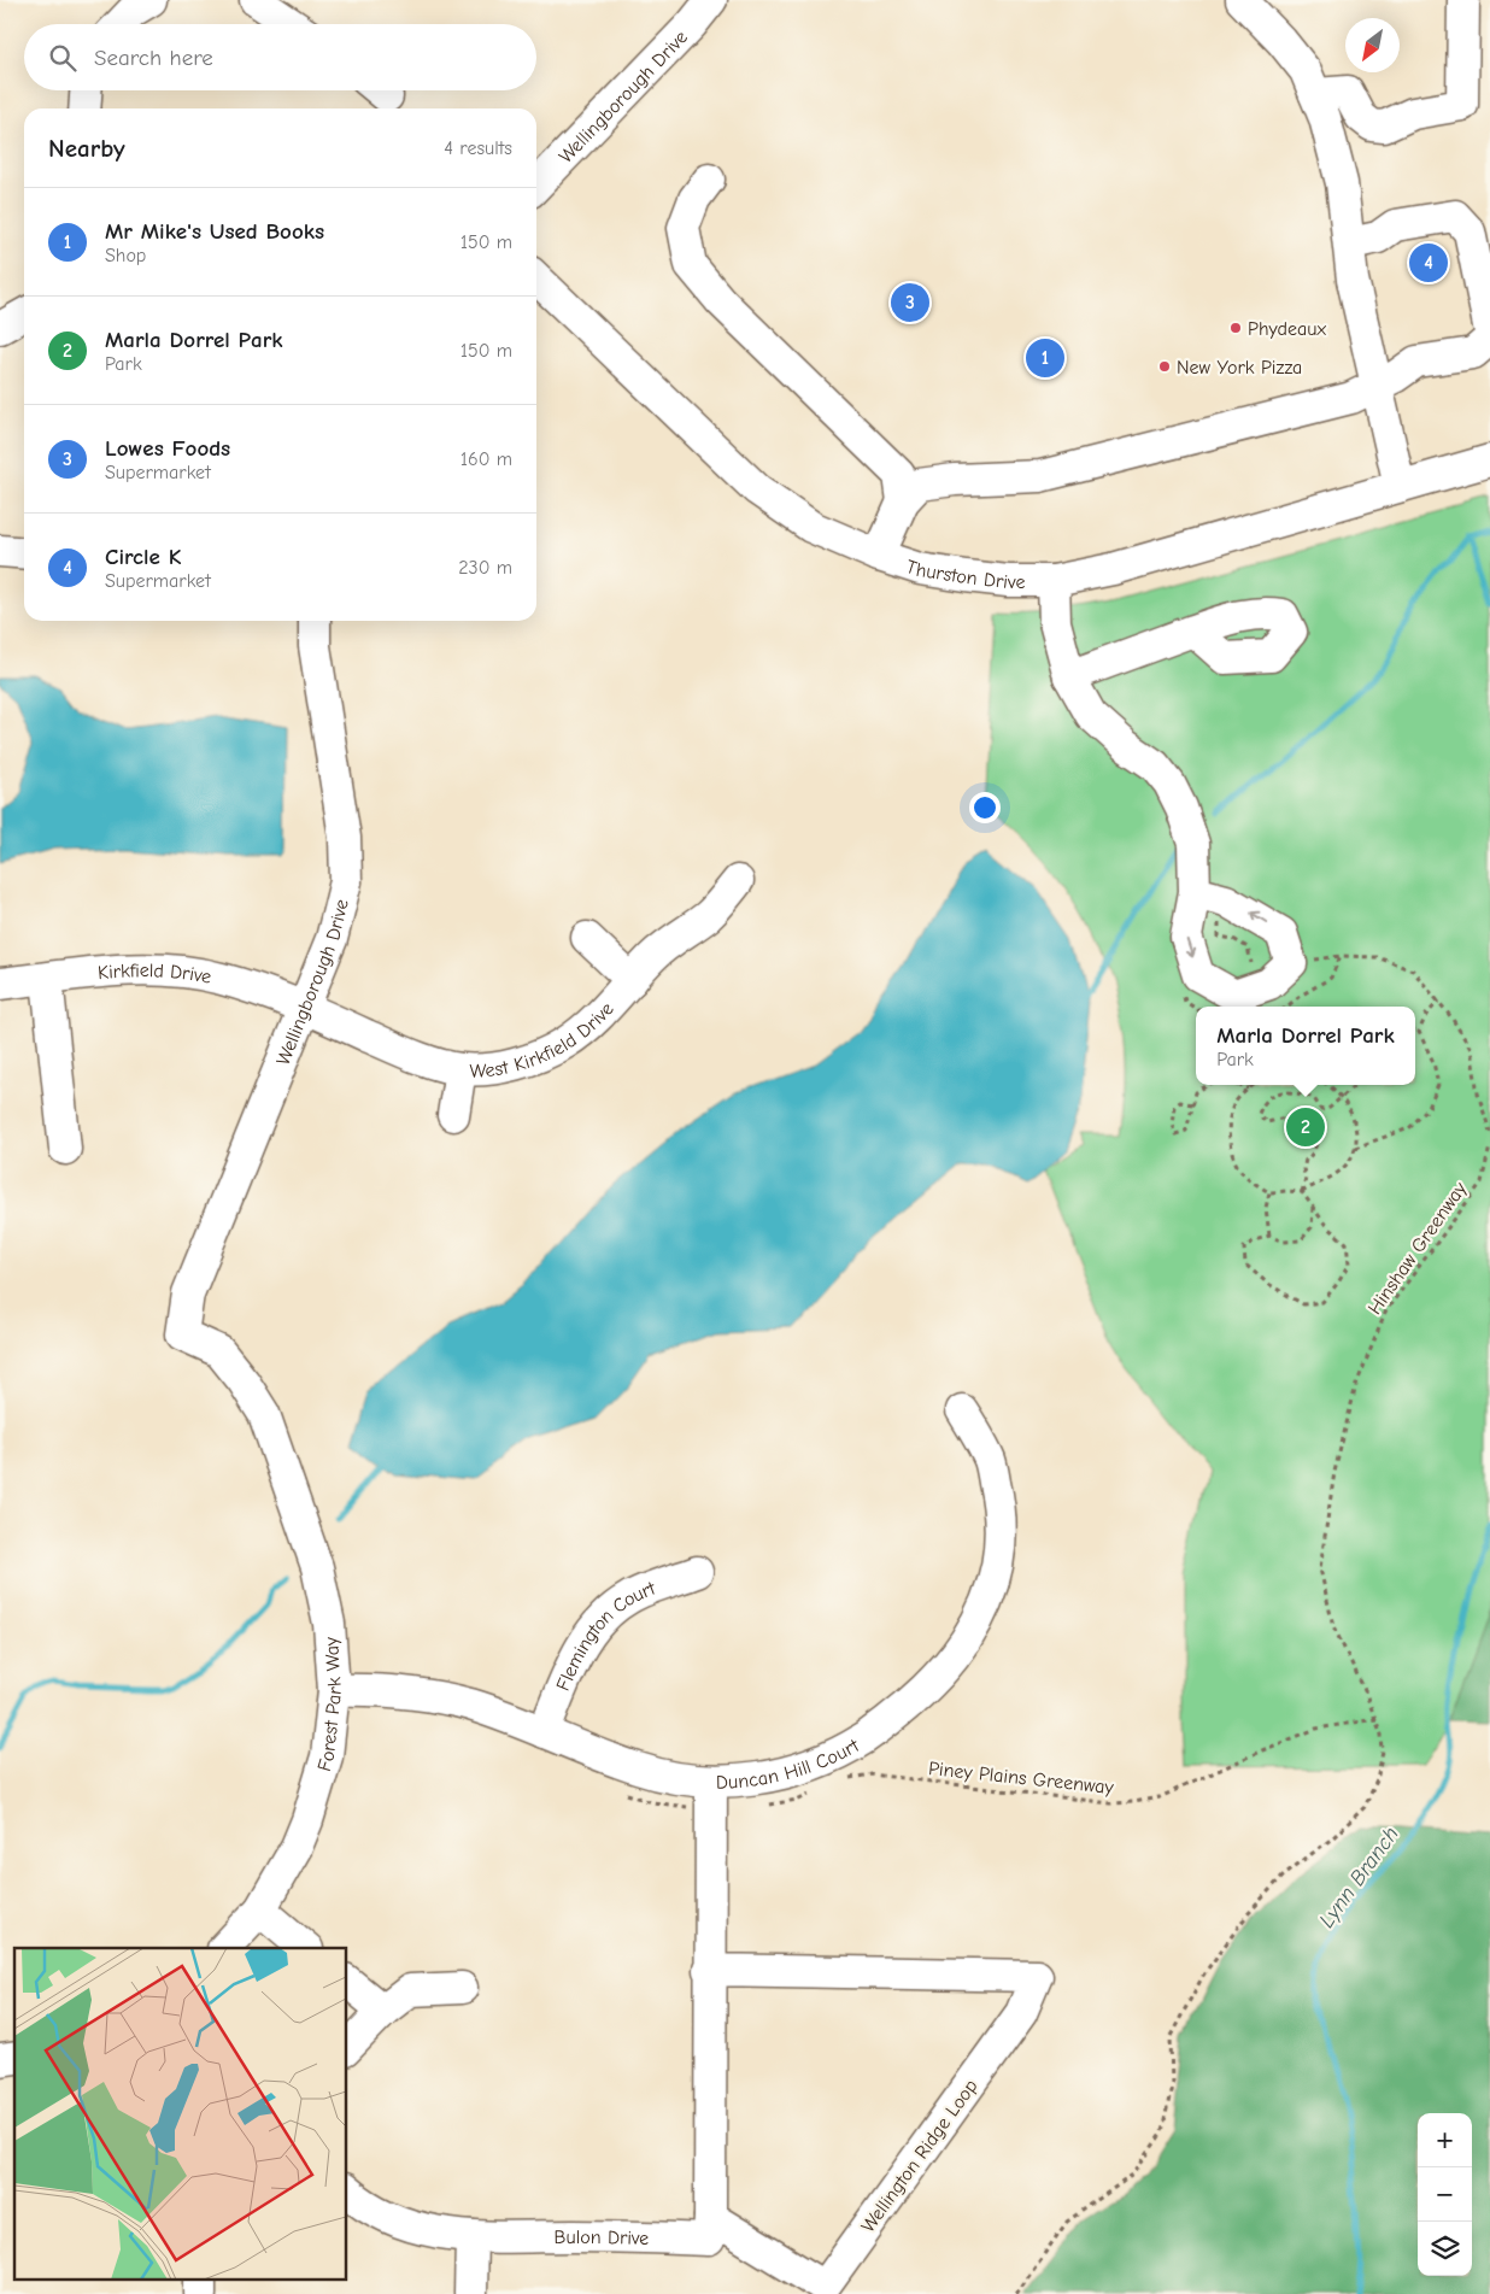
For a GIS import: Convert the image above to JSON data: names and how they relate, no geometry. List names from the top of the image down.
{
  "streets": {
    "street": [
      "Wellingborough Drive",
      "Thurston Drive",
      "Kirkfield Drive",
      "West Kirkfield Drive",
      "Flemington Court",
      "Forest Park Way",
      "Duncan Hill Court",
      "Wellington Ridge Loop",
      "Bulon Drive"
    ],
    "path": ["Hinshaw Greenway", "Piney Plains Greenway"]
  },
  "crossings": [
    ["Wellingborough Drive", "Kirkfield Drive"],
    ["Wellingborough Drive", "West Kirkfield Drive"],
    ["Wellingborough Drive", "Forest Park Way"],
    ["Kirkfield Drive", "West Kirkfield Drive"],
    ["Hinshaw Greenway", "Piney Plains Greenway"],
    ["Flemington Court", "Duncan Hill Court"],
    ["Forest Park Way", "Duncan Hill Court"],
    ["Wellington Ridge Loop", "Bulon Drive"]
  ],
  "water": ["Lynn Branch"],
  "places": ["Phydeaux", "New York Pizza"],
  "north": "bottom left",
  "page": {
    "search": "Search here",
    "heading": ["Nearby", "4 results"],
    "list": [
      {
        "mark": "1",
        "name": "Mr Mike's Used Books",
        "note": "Shop",
        "value": "150 m"
      },
      {
        "mark": "2",
        "name": "Marla Dorrel Park",
        "note": "Park",
        "value": "150 m"
      },
      {
        "mark": "3",
        "name": "Lowes Foods",
        "note": "Supermarket",
        "value": "160 m"
      },
      {
        "mark": "4",
        "name": "Circle K",
        "note": "Supermarket",
        "value": "230 m"
      }
    ],
    "pins": [
      "4",
      "3",
      "1",
      "2"
    ],
    "popup": ["Marla Dorrel Park", "Park"],
    "map_buttons": ["+", "−"]
  }
}
